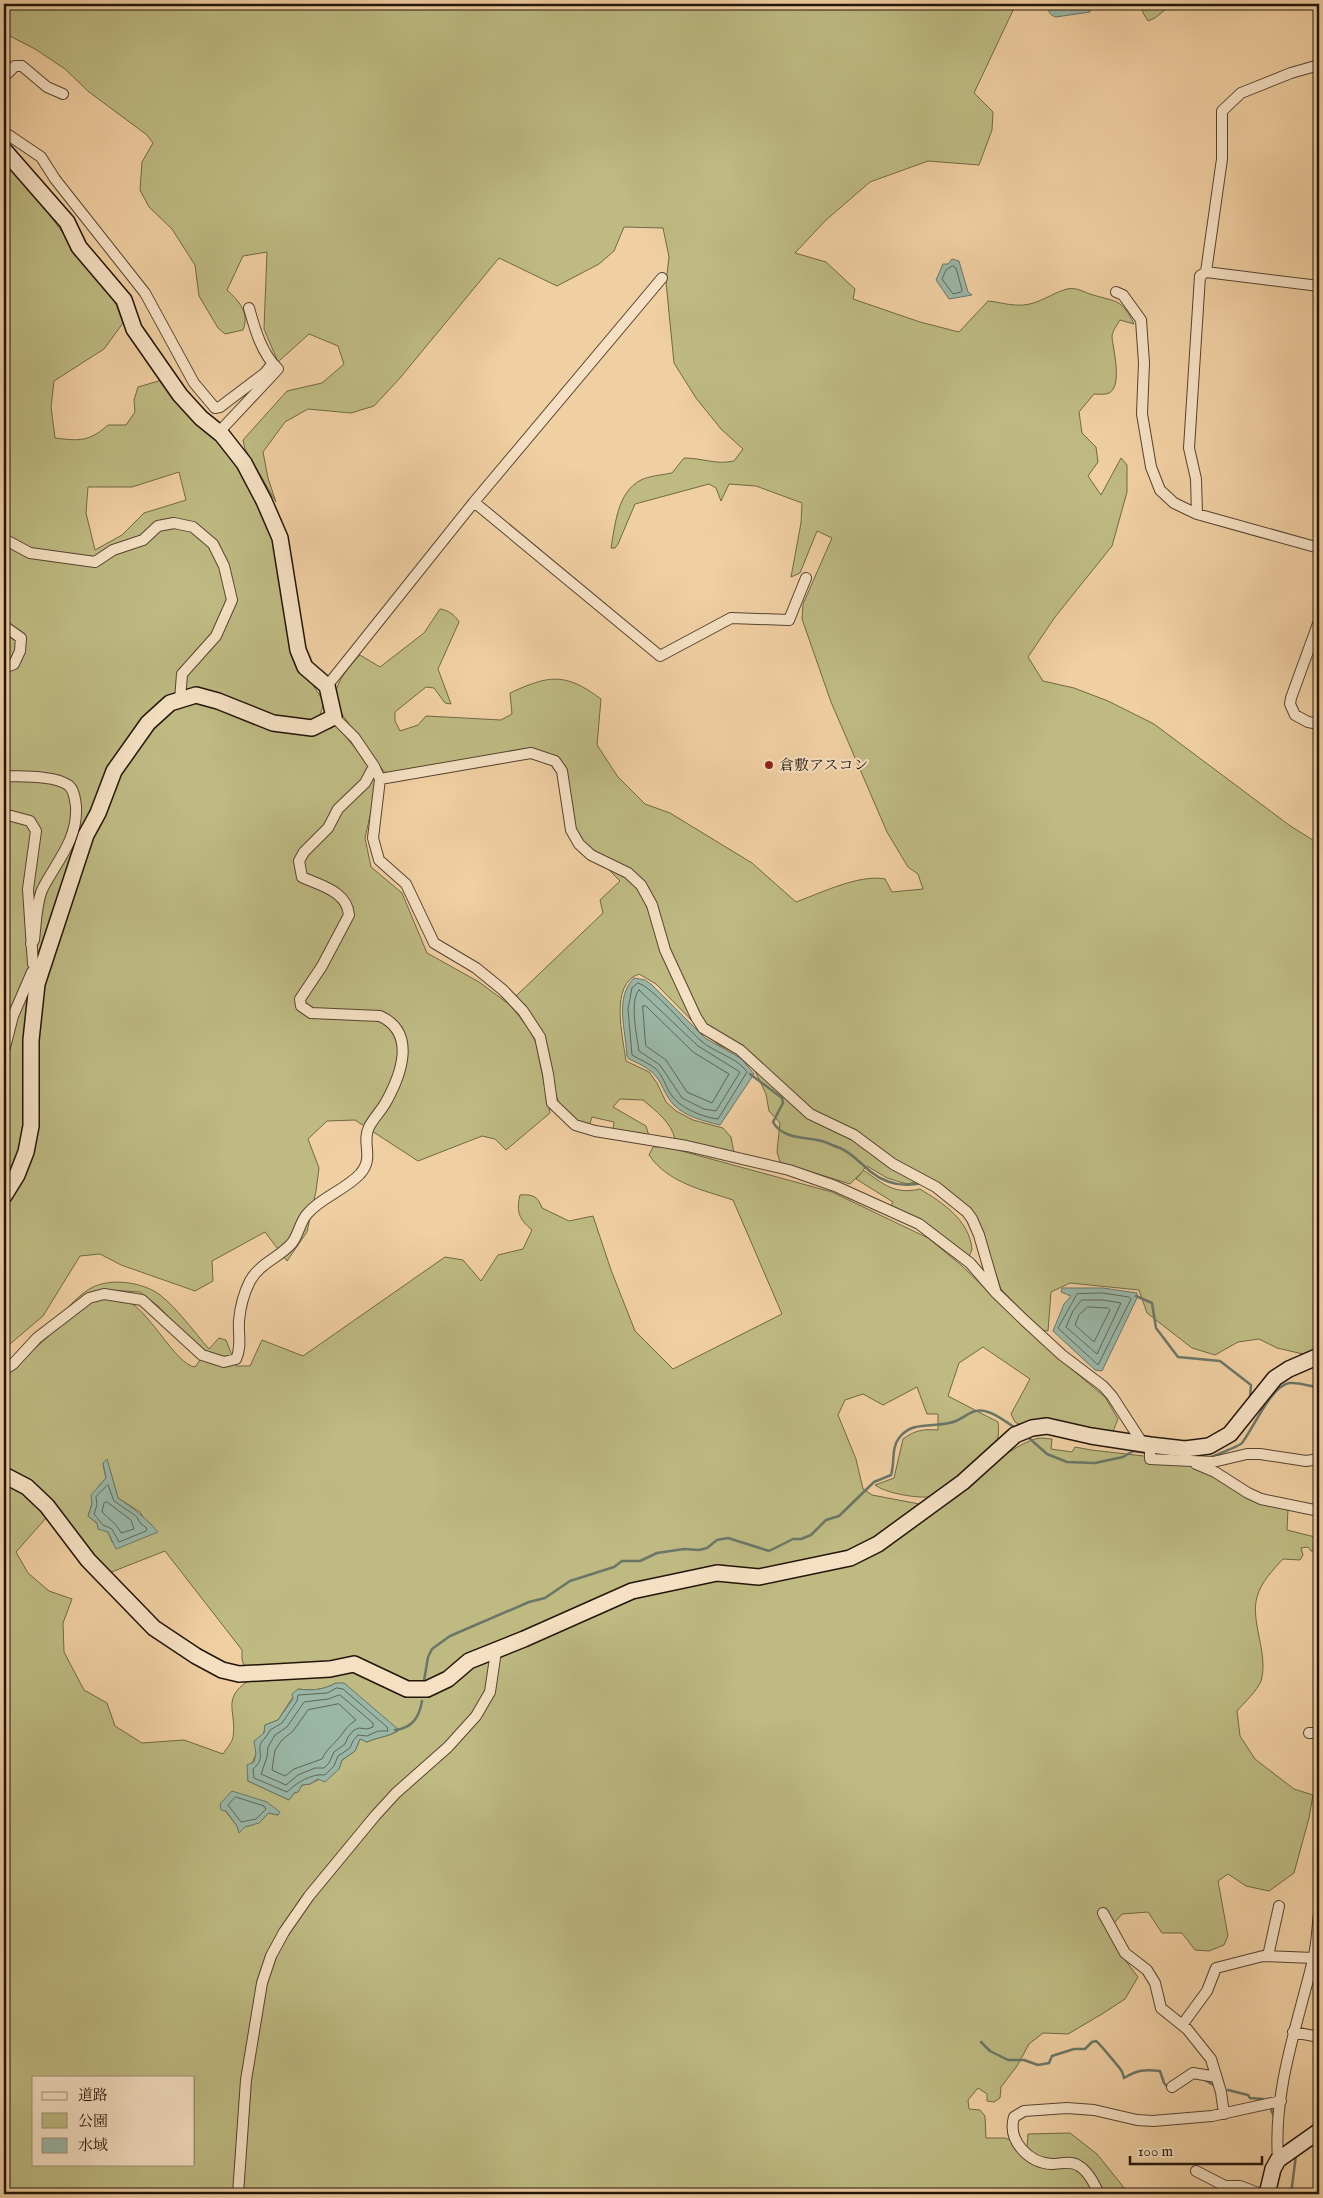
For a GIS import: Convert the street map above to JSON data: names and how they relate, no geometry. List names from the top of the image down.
{
  "places": ["倉敷アスコン"],
  "legend": ["道路", "公園", "水域"],
  "scale_bar": "100 m"
}
